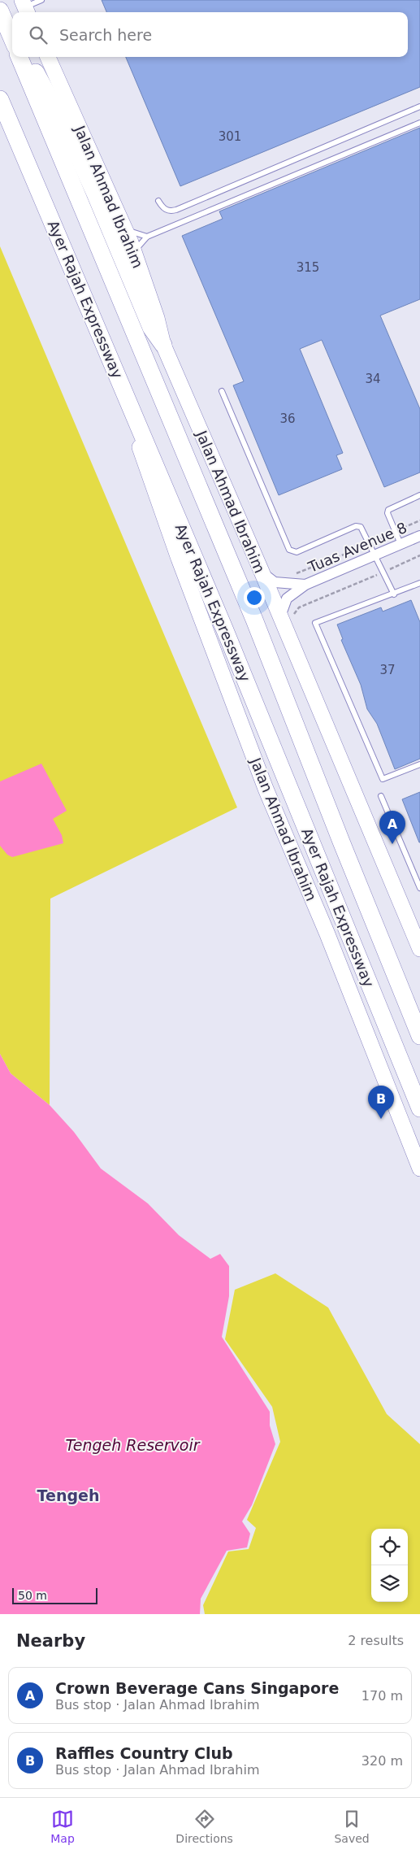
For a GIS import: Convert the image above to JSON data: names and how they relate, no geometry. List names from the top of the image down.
{
  "streets": {
    "highway": ["Ayer Rajah Expressway"],
    "main road": ["Jalan Ahmad Ibrahim"],
    "street": ["Tuas Avenue 8"]
  },
  "crossings": [
    ["Jalan Ahmad Ibrahim", "Ayer Rajah Expressway"],
    ["Jalan Ahmad Ibrahim", "Tuas Avenue 8"]
  ],
  "districts": ["Tengeh"],
  "water": ["Tengeh Reservoir"],
  "house_numbers": [
    "301",
    "315",
    "34",
    "36",
    "37"
  ],
  "scale_bar": "50 m",
  "page": {
    "search": "Search here",
    "pins": ["A", "B"],
    "scale": "50 m",
    "heading": ["Nearby", "2 results"],
    "list": [
      {
        "mark": "A",
        "name": "Crown Beverage Cans Singapore",
        "note": "Bus stop · Jalan Ahmad Ibrahim",
        "value": "170 m"
      },
      {
        "mark": "B",
        "name": "Raffles Country Club",
        "note": "Bus stop · Jalan Ahmad Ibrahim",
        "value": "320 m"
      }
    ],
    "nav": ["Map", "Directions", "Saved"]
  }
}
